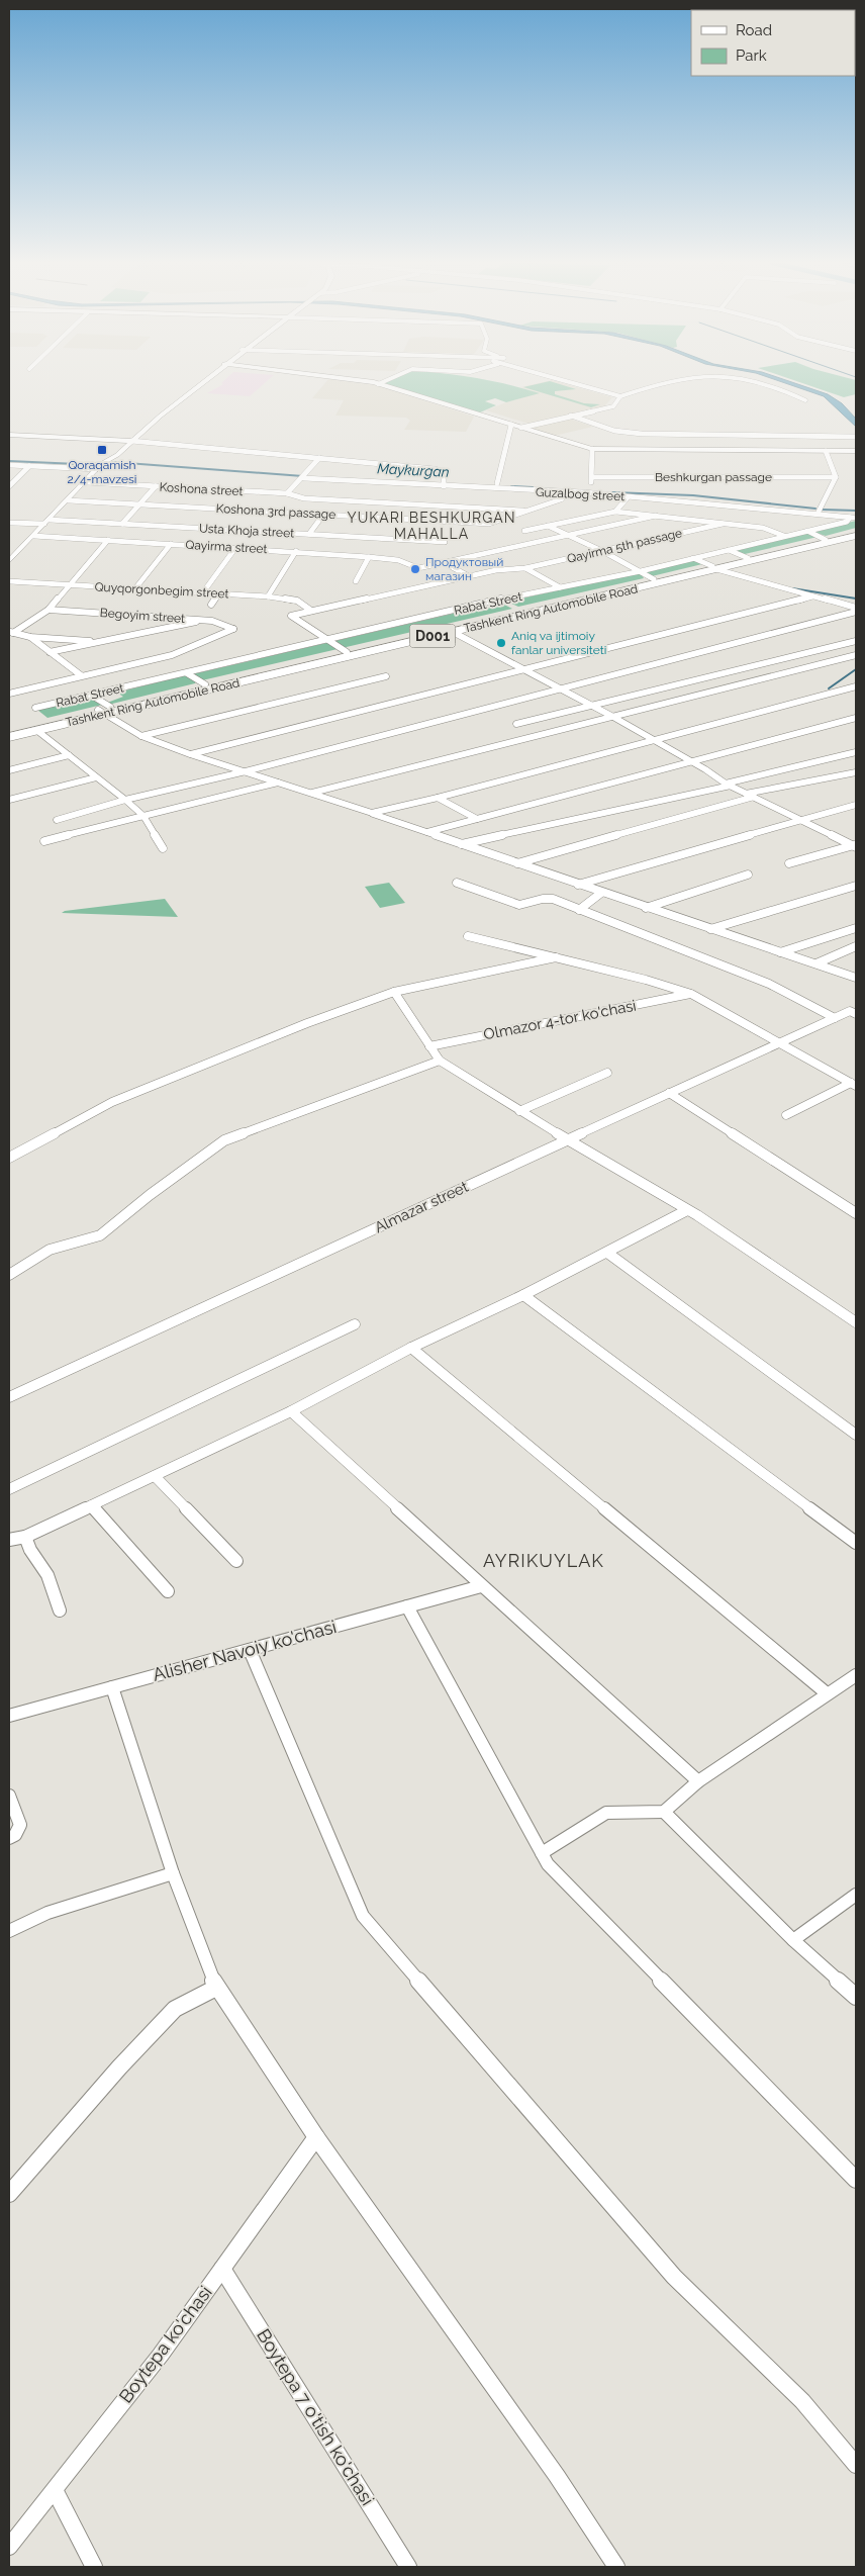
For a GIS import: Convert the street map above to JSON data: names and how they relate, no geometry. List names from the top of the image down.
{
  "streets": {
    "highway": ["Tashkent Ring Automobile Road", "D001"],
    "street": [
      "Beshkurgan passage",
      "Koshona street",
      "Guzalbog street",
      "Koshona 3rd passage",
      "Usta Khoja street",
      "Qayirma 5th passage",
      "Qayirma street",
      "Quyqorgonbegim street",
      "Rabat Street",
      "Begoyim street",
      "Olmazor 4-tor ko'chasi",
      "Almazar street",
      "Alisher Navoiy ko'chasi",
      "Boytepa ko'chasi",
      "Boytepa 7 o'tish ko'chasi"
    ]
  },
  "crossings": [
    ["Koshona street", "Koshona 3rd passage"],
    ["Guzalbog street", "Koshona 3rd passage"],
    ["Guzalbog street", "Rabat Street"],
    ["Qayirma 5th passage", "Quyqorgonbegim street"],
    ["Qayirma 5th passage", "Rabat Street"],
    ["Boytepa ko'chasi", "Boytepa 7 o'tish ko'chasi"]
  ],
  "districts": ["YUKARI BESHKURGAN MAHALLA", "AYRIKUYLAK"],
  "water": ["Maykurgan"],
  "places": {
    "transit": ["Qoraqamish 2/4-mavzesi"],
    "other": ["Продуктовый магазин", "Aniq va ijtimoiy fanlar universiteti"]
  },
  "legend": ["Road", "Park"]
}
